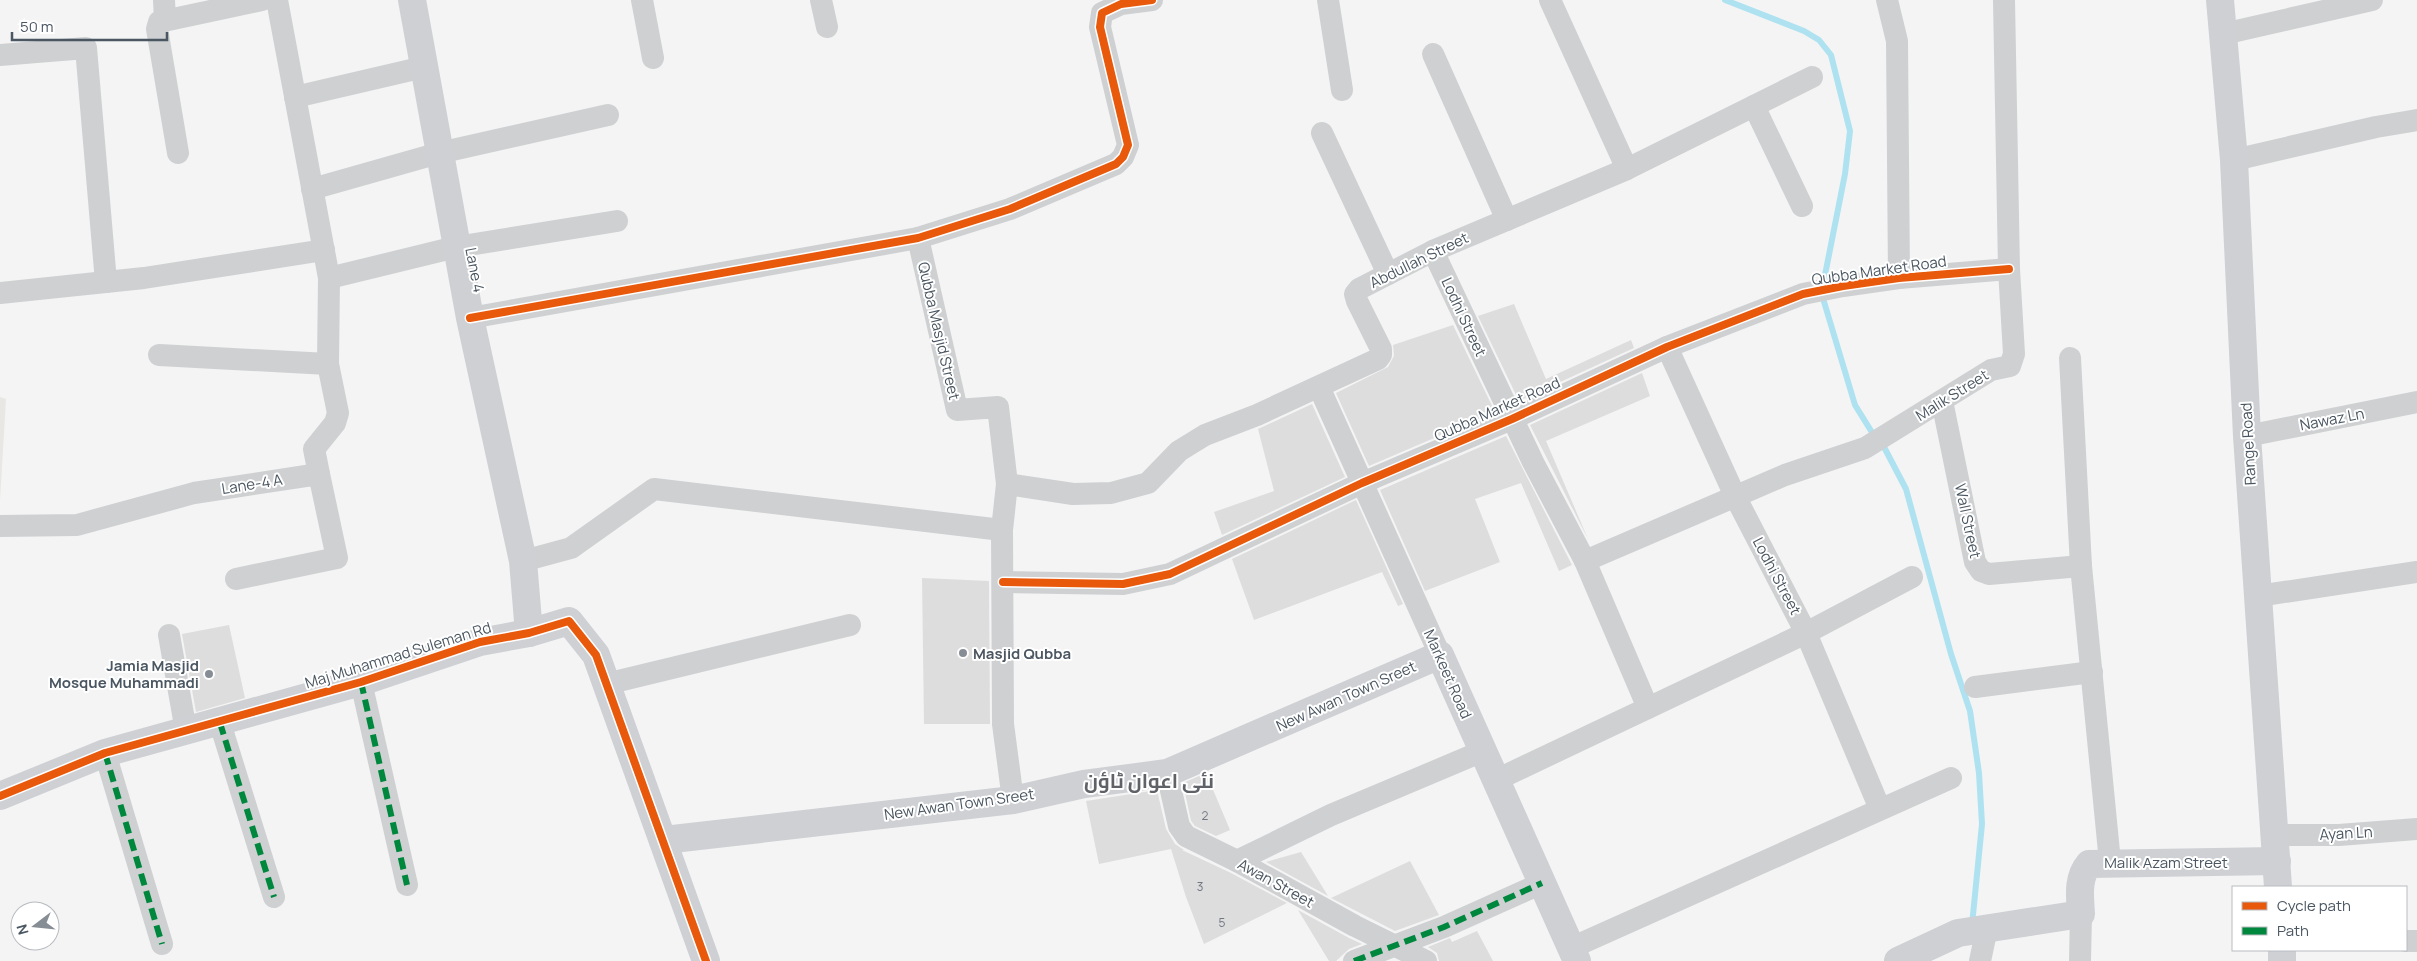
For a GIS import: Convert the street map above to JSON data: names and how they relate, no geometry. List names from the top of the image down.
{
  "streets": {
    "street": [
      "Abdullah Street",
      "Lane 4",
      "Qubba Market Road",
      "Lodhi Street",
      "Qubba Masjid Street",
      "Malik Street",
      "Nawaz Ln",
      "Range Road",
      "Lane-4 A",
      "Wall Street",
      "Maj Muhammad Suleman Rd",
      "Markeet Road",
      "New Awan Town Sreet",
      "Ayan Ln",
      "Malik Azam Street",
      "Awan Street"
    ]
  },
  "crossings": [
    ["Abdullah Street", "Lodhi Street"],
    ["Abdullah Street", "Qubba Masjid Street"],
    ["Abdullah Street", "Markeet Road"],
    ["Lane 4", "Maj Muhammad Suleman Rd"],
    ["Qubba Market Road", "Lodhi Street"],
    ["Qubba Market Road", "Qubba Masjid Street"],
    ["Qubba Market Road", "Malik Street"],
    ["Qubba Market Road", "Markeet Road"],
    ["Lodhi Street", "Malik Street"],
    ["Qubba Masjid Street", "New Awan Town Sreet"],
    ["Malik Street", "Wall Street"],
    ["Nawaz Ln", "Range Road"],
    ["Range Road", "Ayan Ln"],
    ["Range Road", "Malik Azam Street"],
    ["Maj Muhammad Suleman Rd", "New Awan Town Sreet"],
    ["Markeet Road", "New Awan Town Sreet"],
    ["New Awan Town Sreet", "Awan Street"]
  ],
  "districts": ["نئی اعوان ٹاؤن"],
  "places": ["Masjid Qubba", "Jamia Masjid Mosque Muhammadi"],
  "house_numbers": ["2", "3", "5"],
  "legend": ["Cycle path", "Path"],
  "scale_bar": "50 m",
  "north": "left"
}
